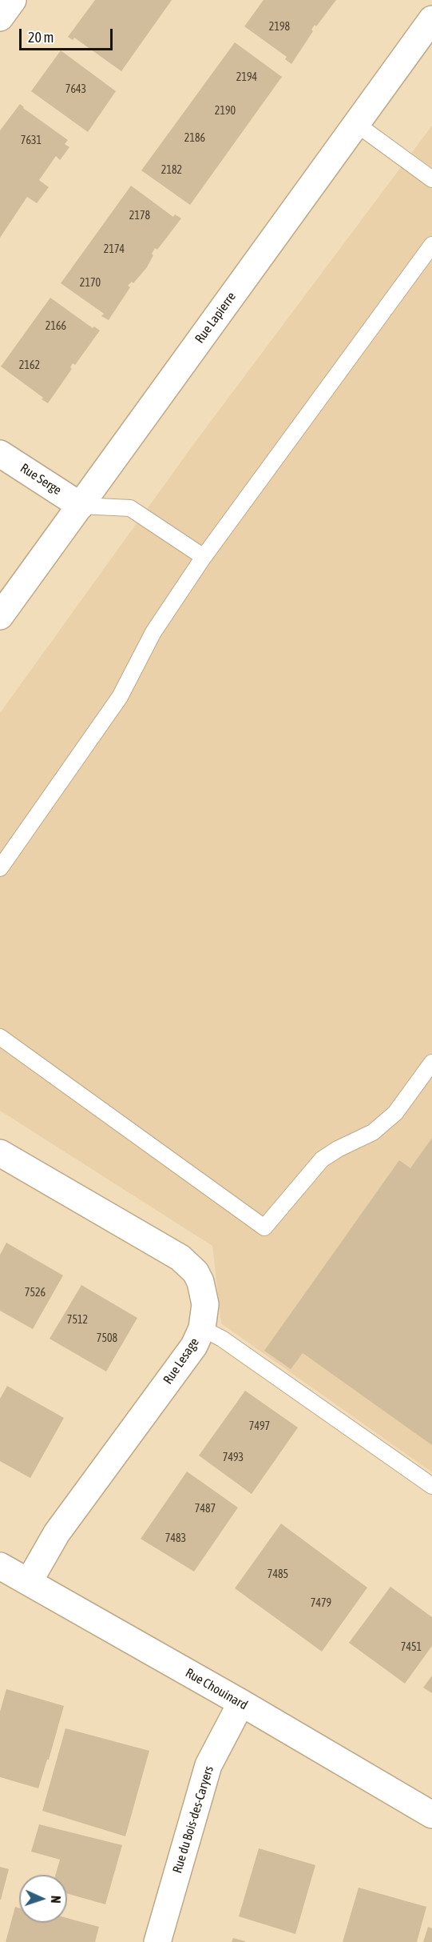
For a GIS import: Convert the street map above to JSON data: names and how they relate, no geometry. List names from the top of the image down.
{
  "streets": {
    "street": [
      "Rue Lapierre",
      "Rue Serge",
      "Rue Lesage",
      "Rue Chouinard",
      "Rue du Bois-des-Caryers"
    ]
  },
  "crossings": [
    ["Rue Lapierre", "Rue Serge"],
    ["Rue Lesage", "Rue Chouinard"],
    ["Rue Chouinard", "Rue du Bois-des-Caryers"]
  ],
  "house_numbers": [
    "2198",
    "2194",
    "7643",
    "2190",
    "2186",
    "7631",
    "2182",
    "2178",
    "2174",
    "2170",
    "2166",
    "2162",
    "7526",
    "7512",
    "7508",
    "7497",
    "7493",
    "7487",
    "7483",
    "7485",
    "7479",
    "7451"
  ],
  "scale_bar": "20 m",
  "north": "right"
}
